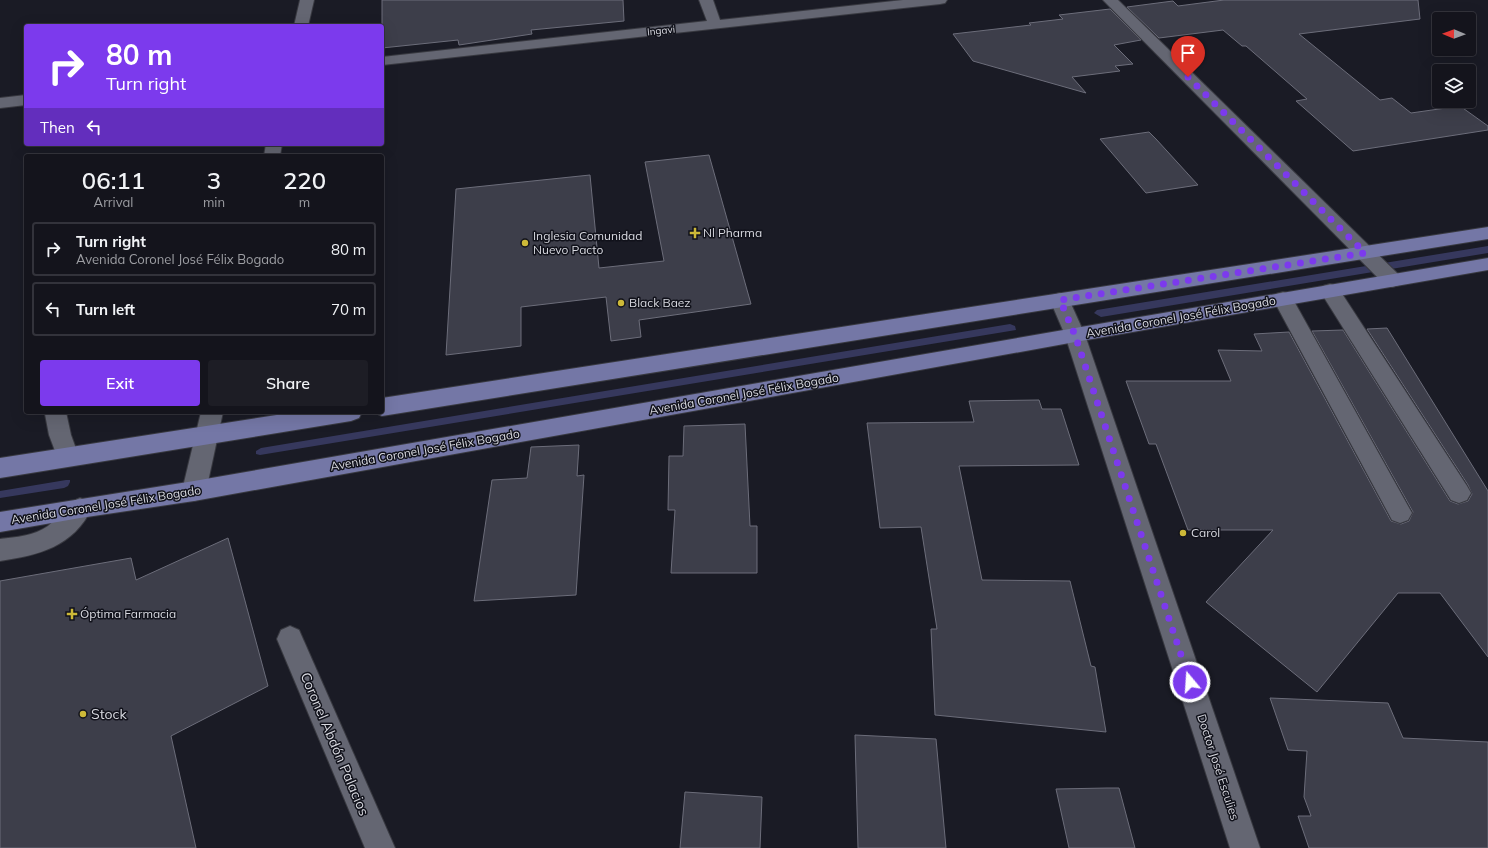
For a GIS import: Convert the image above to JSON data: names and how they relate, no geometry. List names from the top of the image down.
{
  "streets": {
    "main road": ["Avenida Coronel José Félix Bogado"],
    "street": ["Ingavi", "Coronel Abdón Palacios", "Doctor José Esculies"]
  },
  "crossings": [
    ["Avenida Coronel José Félix Bogado", "Doctor José Esculies"]
  ],
  "places": {
    "health": ["Nl Pharma", "Óptima Farmacia"],
    "other": [
      "Inglesia Comunidad Nuevo Pacto",
      "Black Baez",
      "Carol",
      "Stock"
    ]
  },
  "north": "left",
  "page": {
    "turn": ["80 m", "Turn right"],
    "then": "Then",
    "eta": [
      "06:11",
      "Arrival",
      "3",
      "min",
      "220",
      "m"
    ],
    "list": [
      {
        "name": "Turn right",
        "note": "Avenida Coronel José Félix Bogado",
        "value": "80 m"
      },
      {
        "name": "Turn left",
        "value": "70 m"
      }
    ],
    "buttons": ["Exit", "Share"]
  }
}
